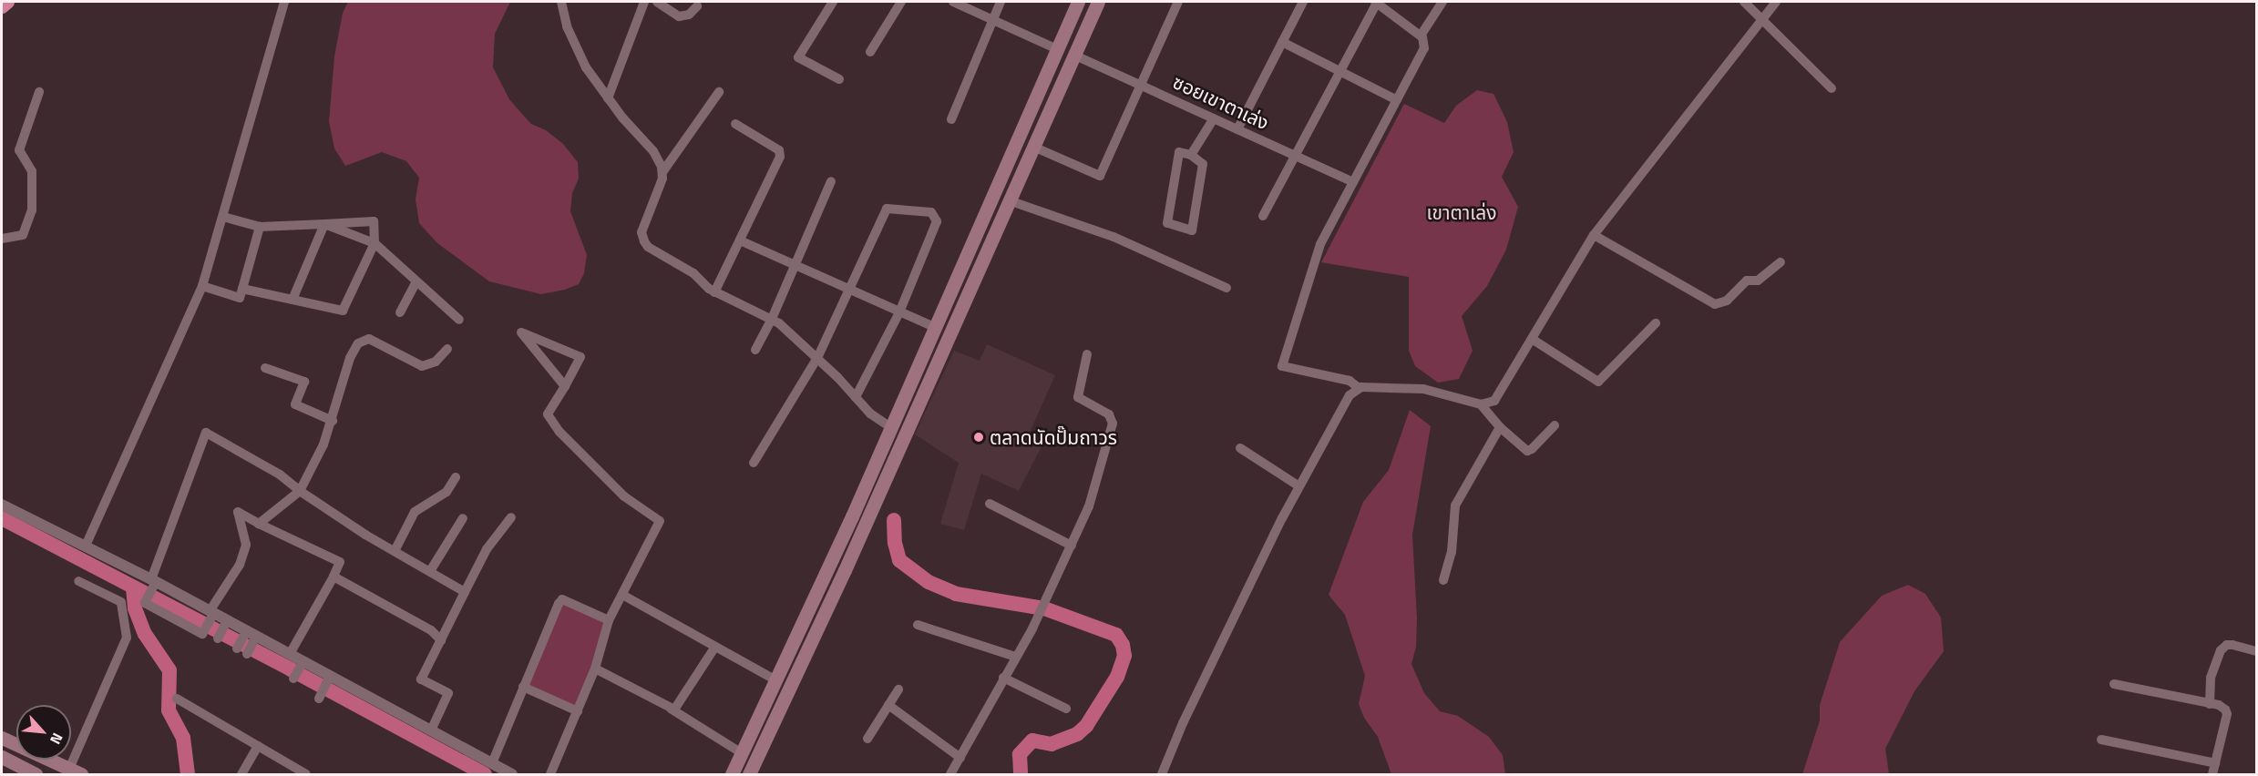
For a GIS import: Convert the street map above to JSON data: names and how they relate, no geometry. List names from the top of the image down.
{
  "streets": {
    "street": ["ซอยเขาตาเล่ง"]
  },
  "parks": ["เขาตาเล่ง"],
  "places": ["ตลาดนัดปั๊มถาวร"],
  "north": "bottom right"
}
